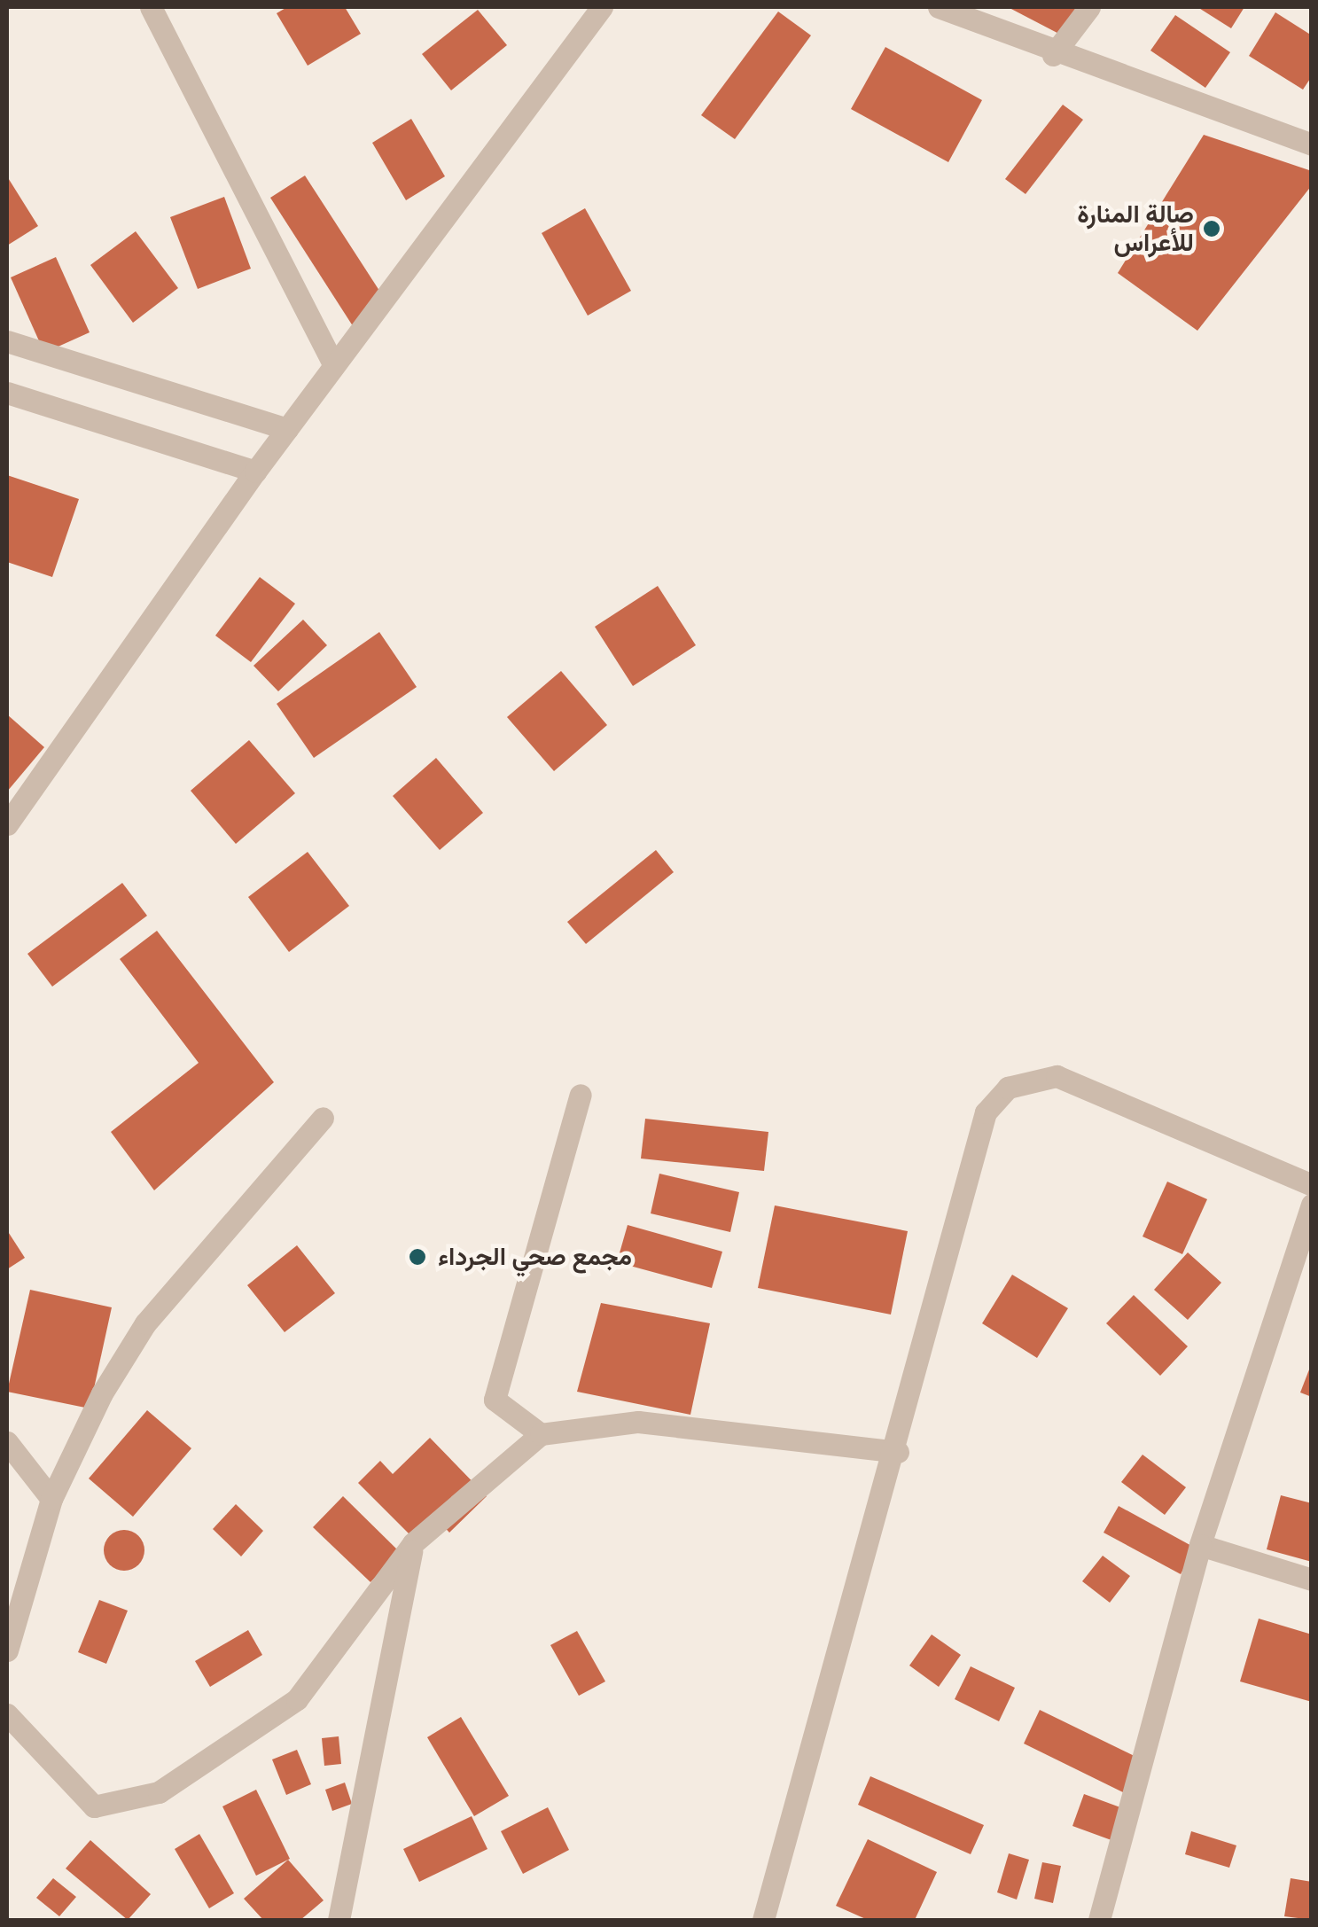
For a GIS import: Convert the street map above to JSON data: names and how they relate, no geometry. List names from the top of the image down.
{
  "places": ["صالة المنارة للأعراس", "مجمع صحي الجرداء"]
}
